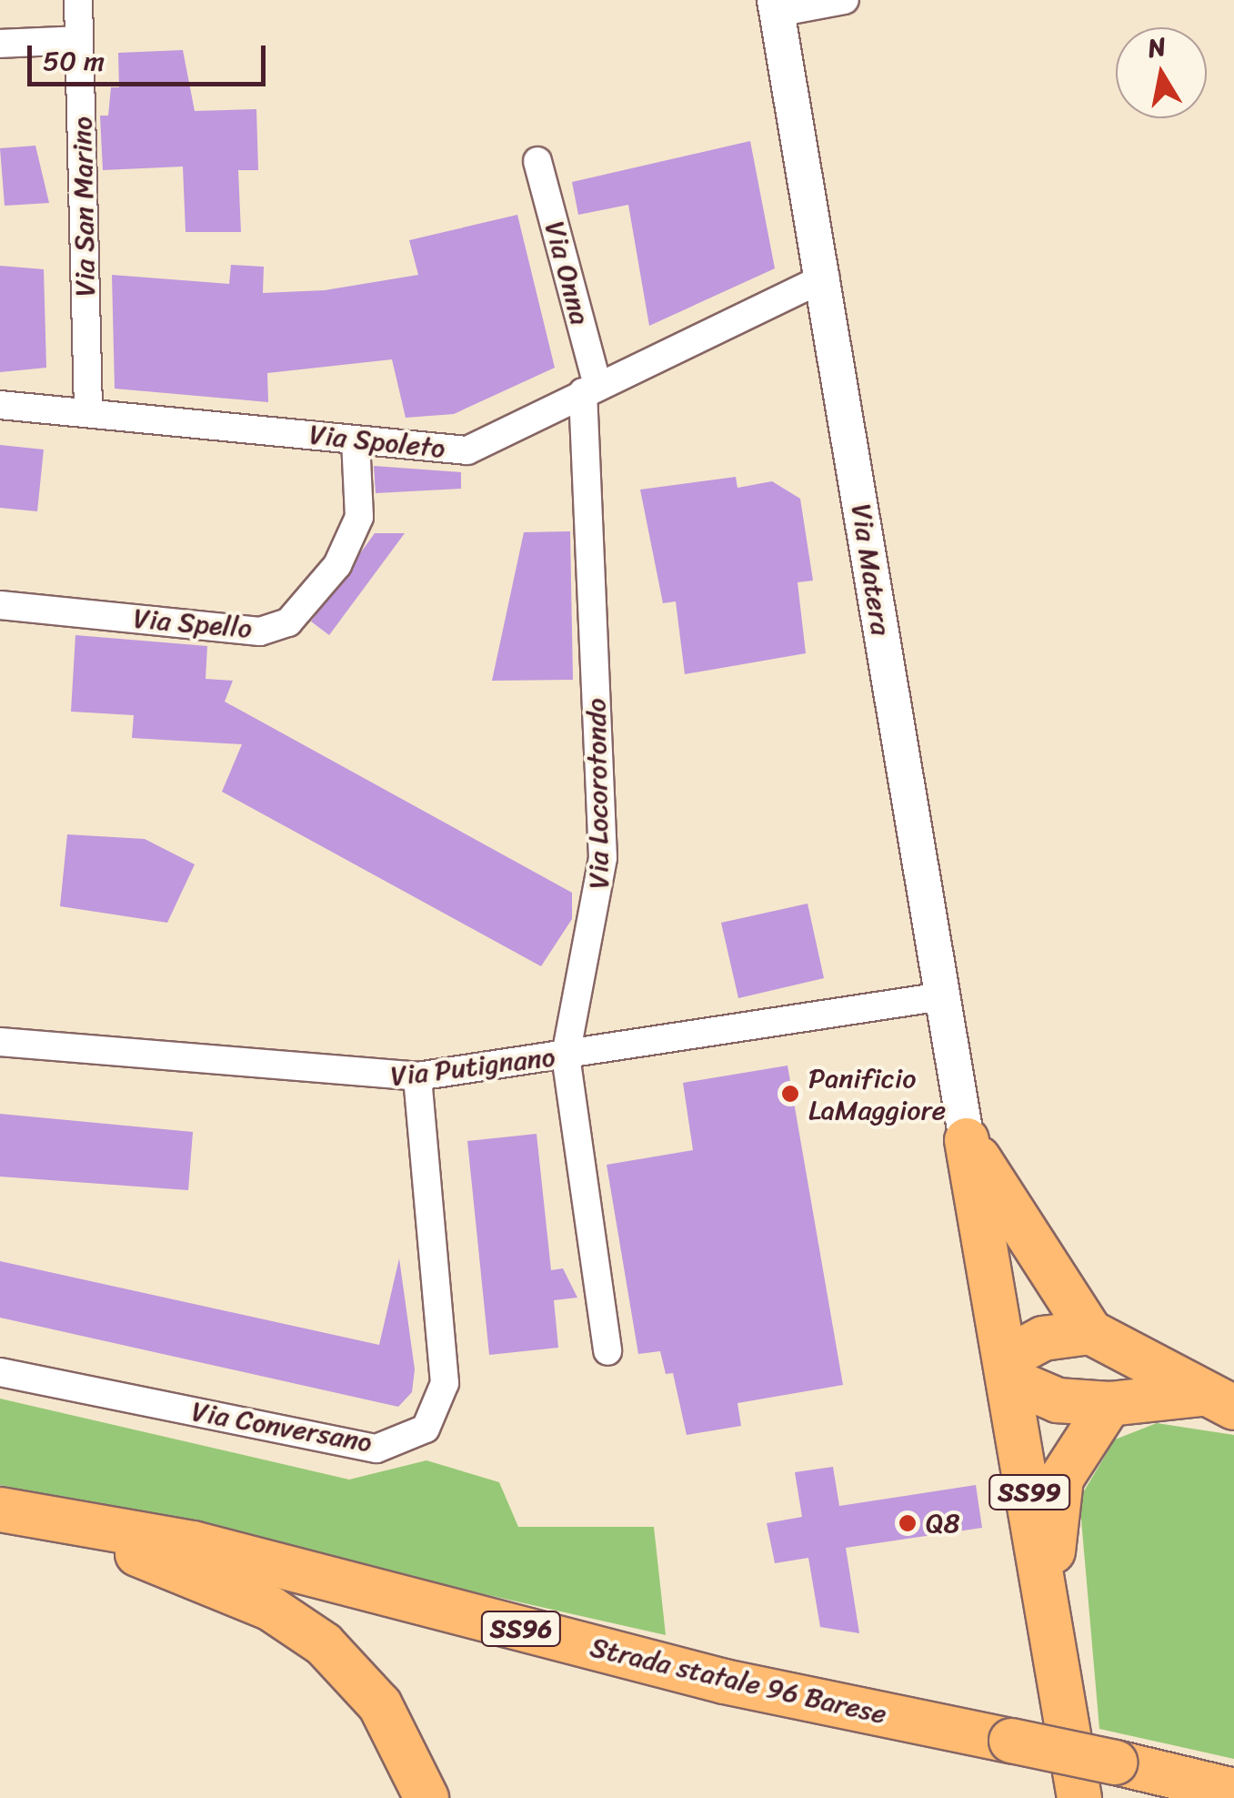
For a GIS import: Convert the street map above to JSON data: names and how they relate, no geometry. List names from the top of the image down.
{
  "streets": {
    "main road": ["SS99", "SS96", "Strada statale 96 Barese"],
    "street": [
      "Via San Marino",
      "Via Onna",
      "Via Spoleto",
      "Via Matera",
      "Via Spello",
      "Via Locorotondo",
      "Via Putignano",
      "Via Conversano"
    ]
  },
  "crossings": [
    ["Via San Marino", "Via Spoleto"],
    ["Via Onna", "Via Spoleto"],
    ["Via Onna", "Via Locorotondo"],
    ["Via Spoleto", "Via Matera"],
    ["Via Spoleto", "Via Spello"],
    ["Via Spoleto", "Via Locorotondo"],
    ["Via Matera", "Via Putignano"],
    ["Via Matera", "SS99"],
    ["Via Locorotondo", "Via Putignano"],
    ["Via Putignano", "Via Conversano"]
  ],
  "places": ["Panificio LaMaggiore", "Q8"],
  "scale_bar": "50 m",
  "north": "top"
}
